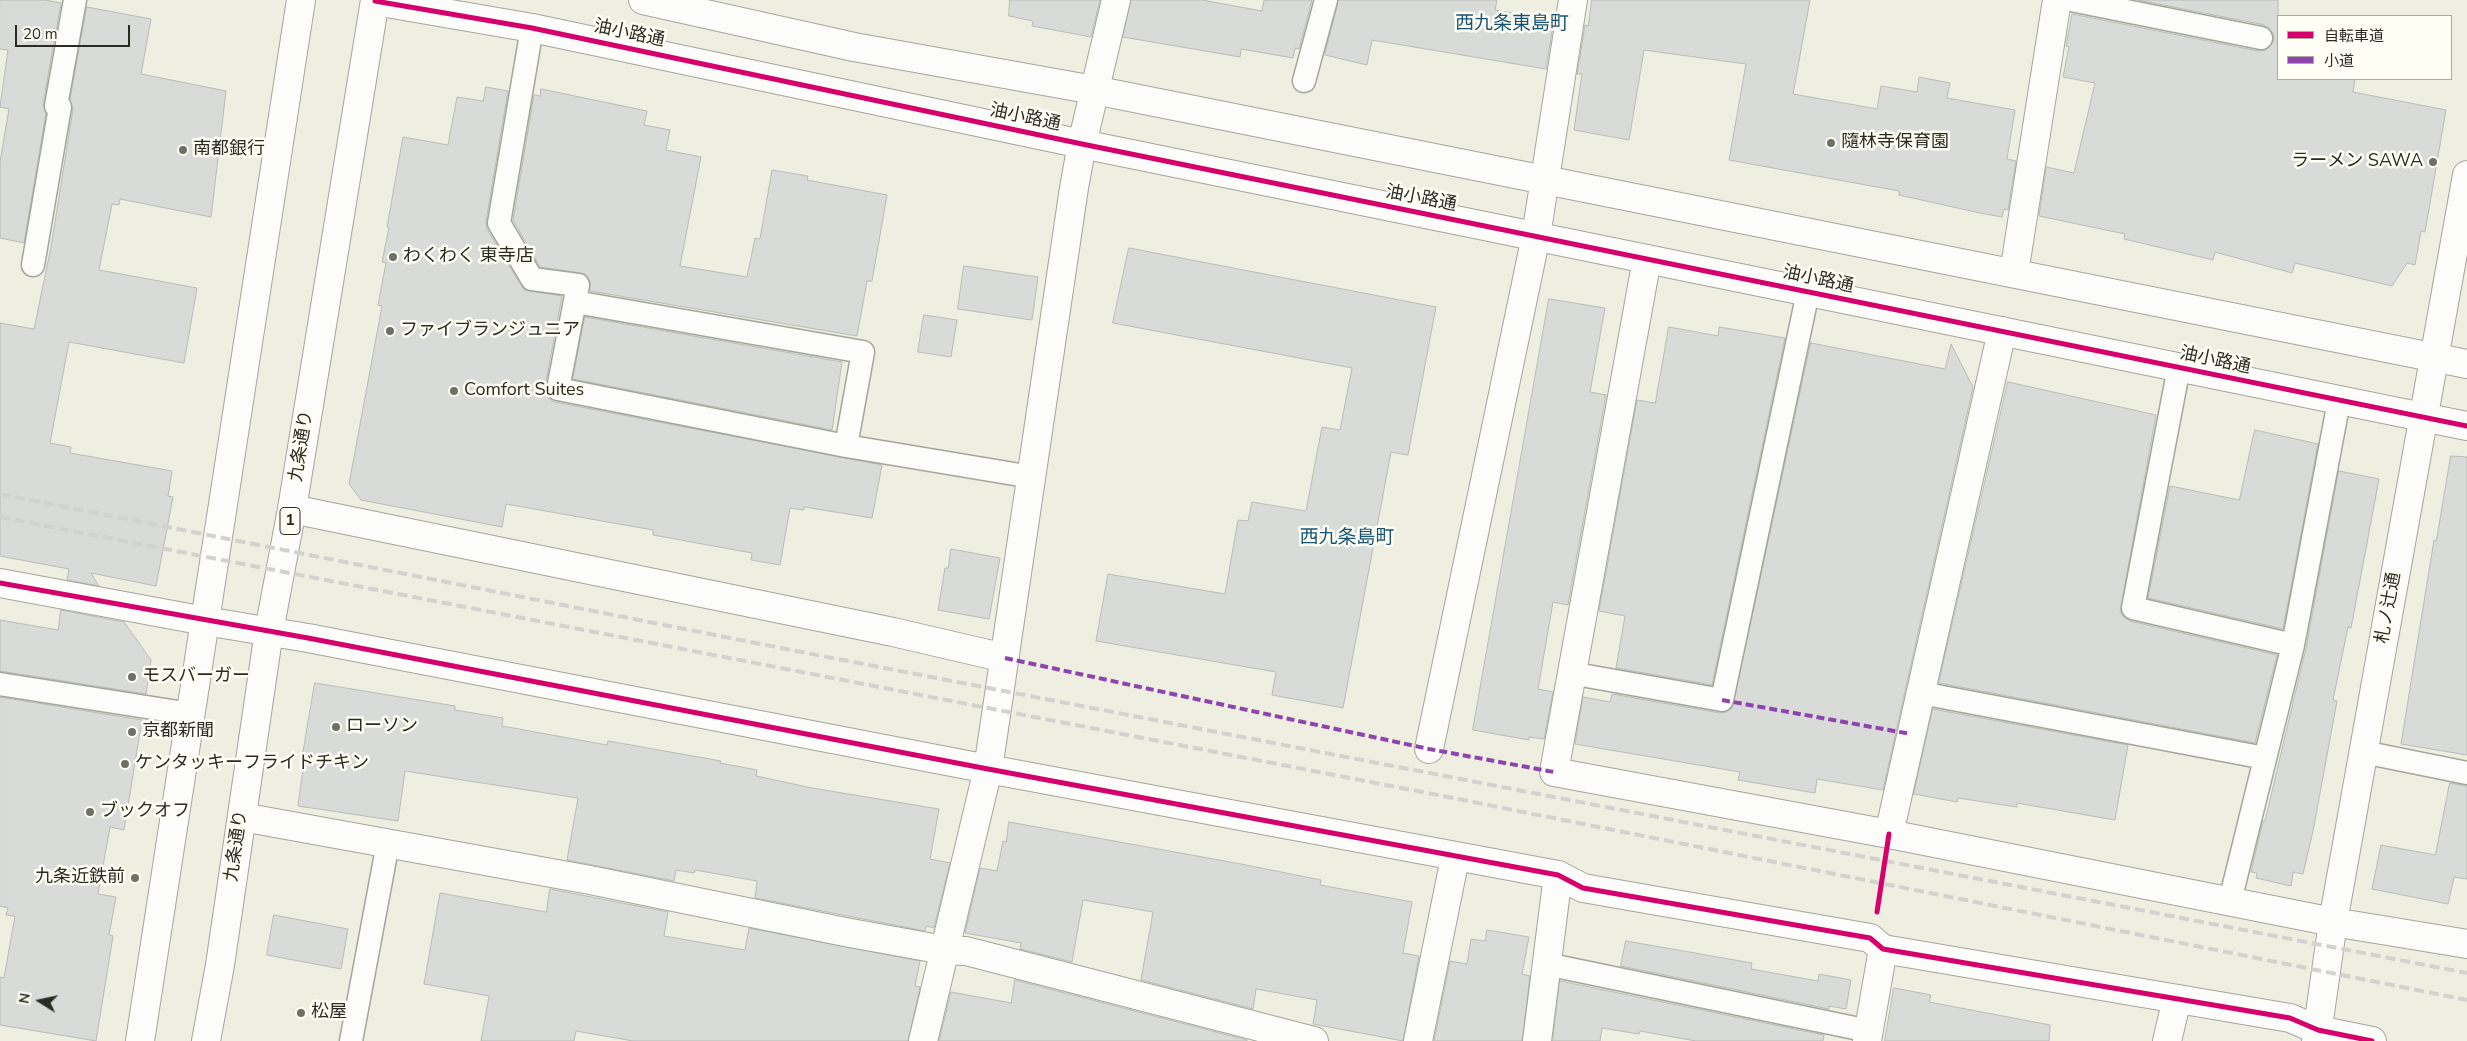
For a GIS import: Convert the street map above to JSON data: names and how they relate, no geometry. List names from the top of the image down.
{
  "streets": {
    "main road": [
      "油小路通",
      "九条通り",
      "1",
      "札ノ辻通"
    ]
  },
  "crossings": [
    ["油小路通", "九条通り"],
    ["油小路通", "札ノ辻通"]
  ],
  "districts": ["西九条東島町", "西九条島町"],
  "places": [
    "隨林寺保育園",
    "南都銀行",
    "ラーメン SAWA",
    "わくわく 東寺店",
    "ファイブランジュニア",
    "Comfort Suites",
    "モスバーガー",
    "ローソン",
    "京都新聞",
    "ケンタッキーフライドチキン",
    "ブックオフ",
    "九条近鉄前",
    "松屋"
  ],
  "legend": ["自転車道", "小道"],
  "scale_bar": "20 m",
  "north": "left"
}
